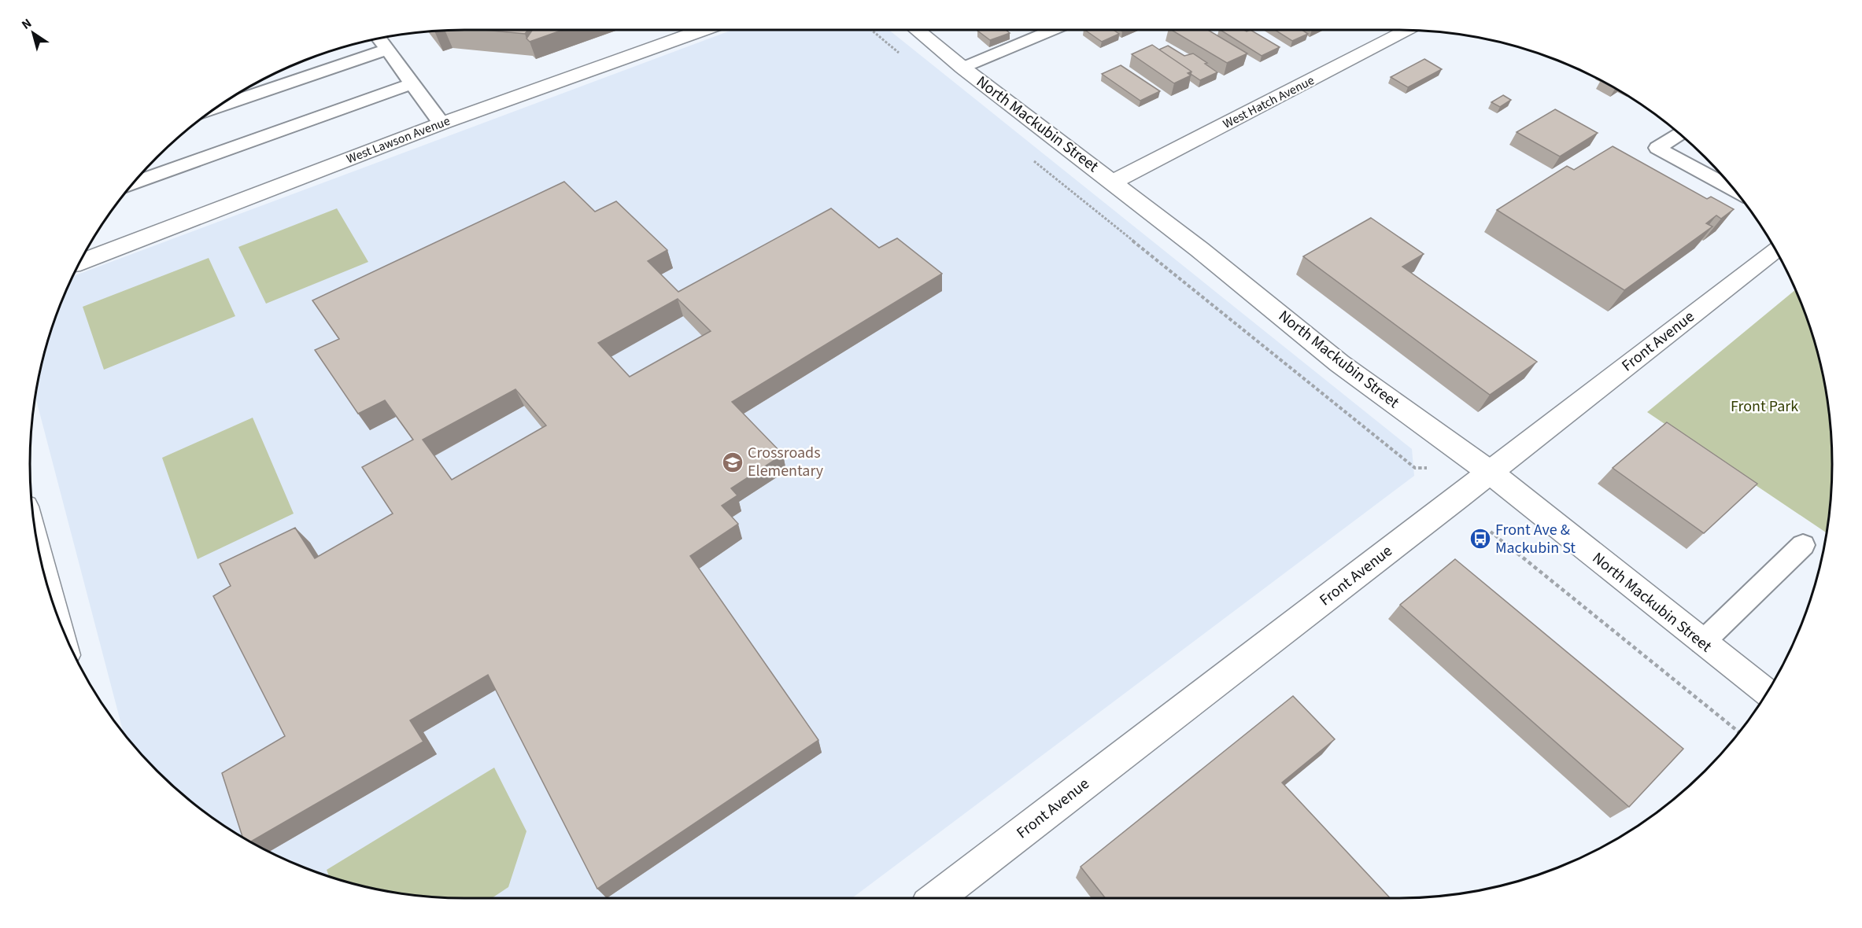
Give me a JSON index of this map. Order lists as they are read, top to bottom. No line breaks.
{"streets":{"street":["West Hatch Avenue","North Mackubin Street","West Lawson Avenue","Front Avenue"]},"crossings":[["West Hatch Avenue","North Mackubin Street"],["North Mackubin Street","Front Avenue"]],"parks":["Front Park"],"places":{"school or university":["Crossroads Elementary"],"bus stop":["Front Ave & Mackubin St"]},"north":"top left"}
